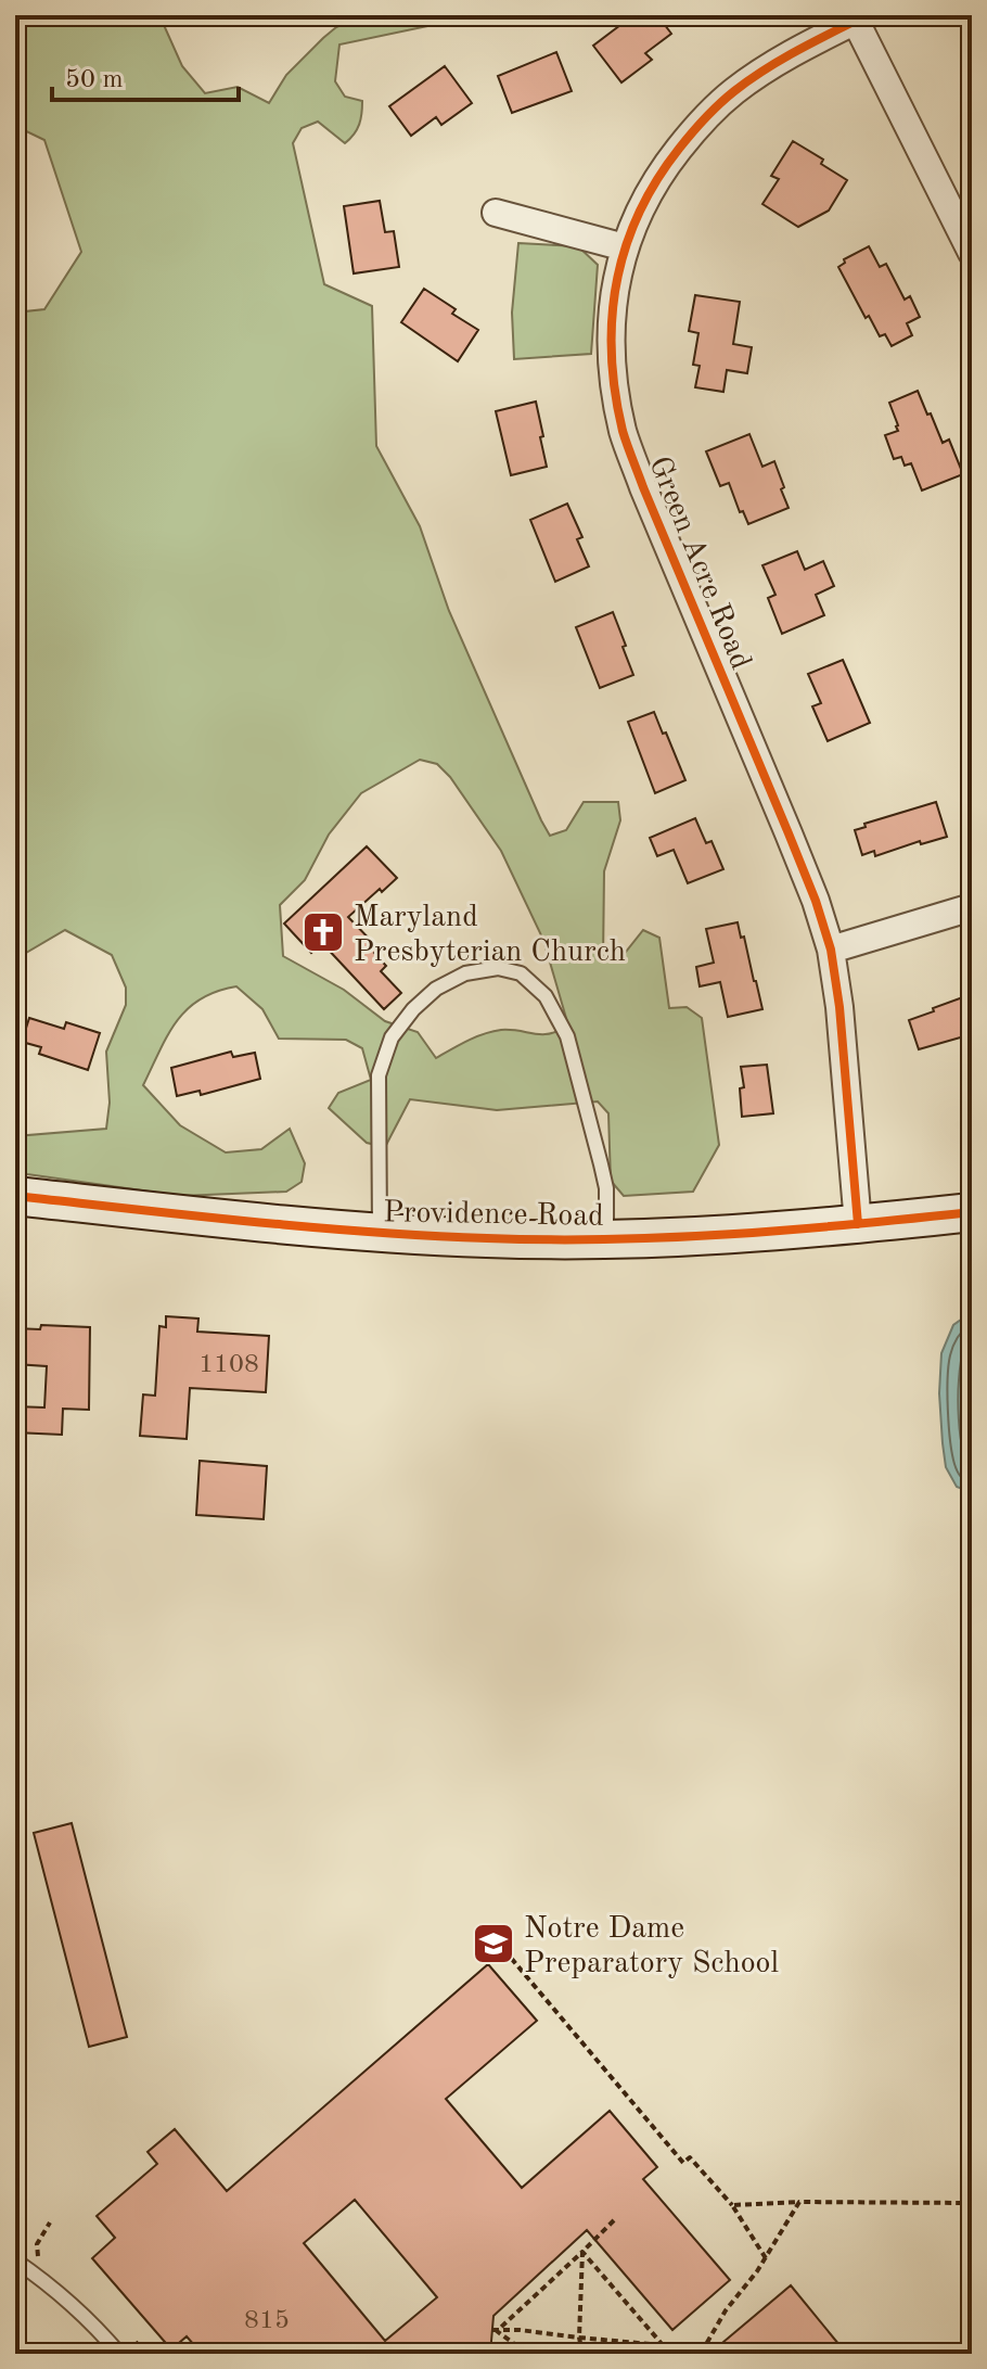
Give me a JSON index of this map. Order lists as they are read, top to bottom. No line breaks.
{"streets":{"street":["Green Acre Road","Providence Road"]},"crossings":[["Green Acre Road","Providence Road"]],"places":{"church":["Maryland Presbyterian Church"],"school or university":["Notre Dame Preparatory School"]},"house_numbers":["1108","815"],"scale_bar":"50 m"}
